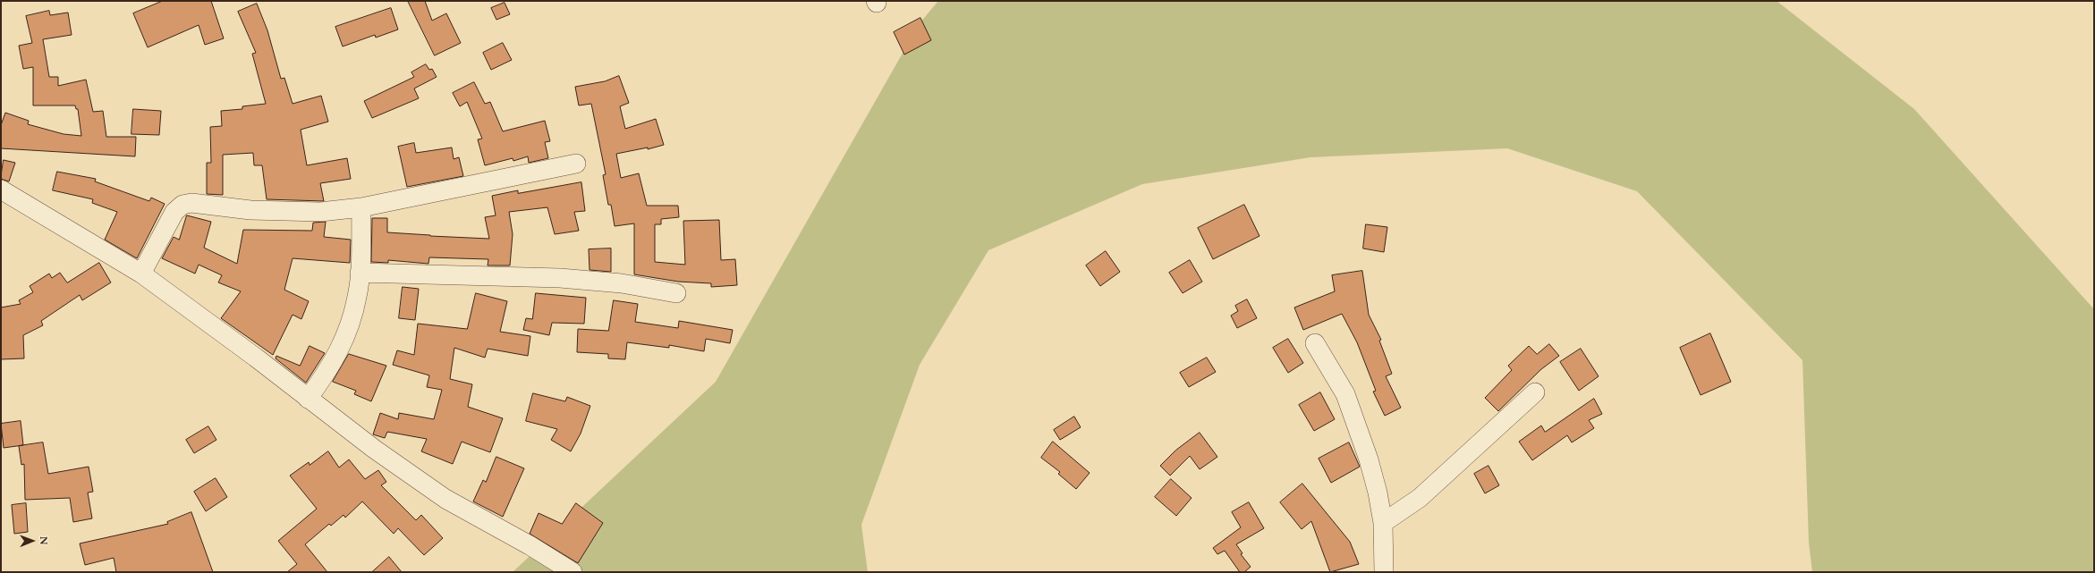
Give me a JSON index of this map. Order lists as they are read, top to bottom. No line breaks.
{"north":"right"}
